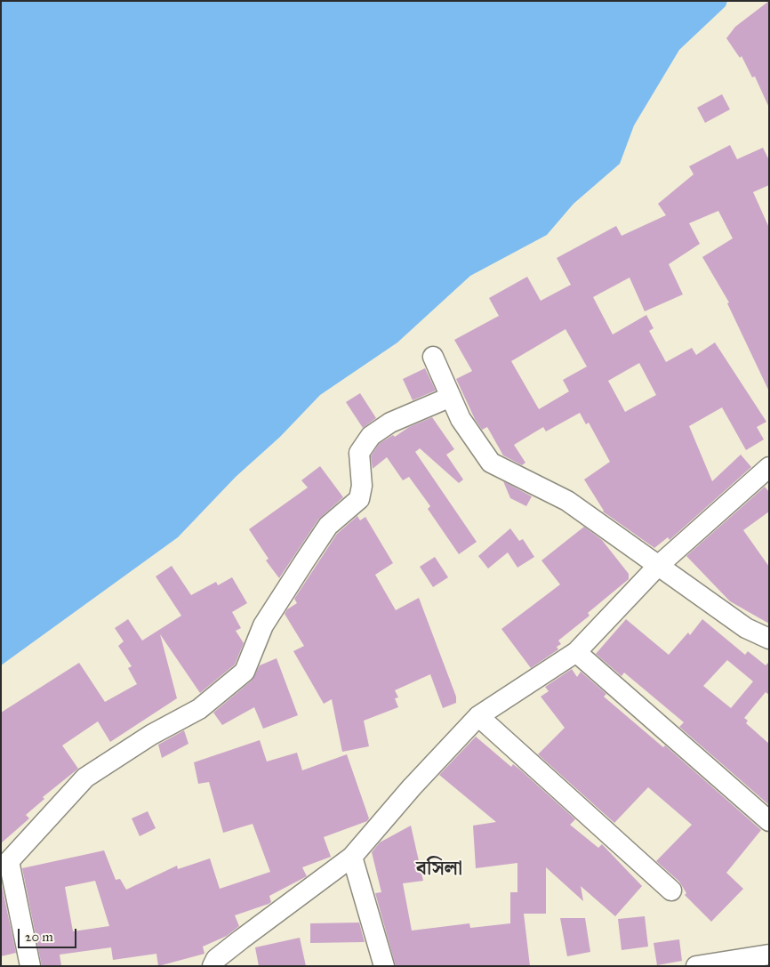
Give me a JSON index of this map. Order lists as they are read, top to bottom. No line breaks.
{"districts":["বসিলা"],"scale_bar":"20 m"}
